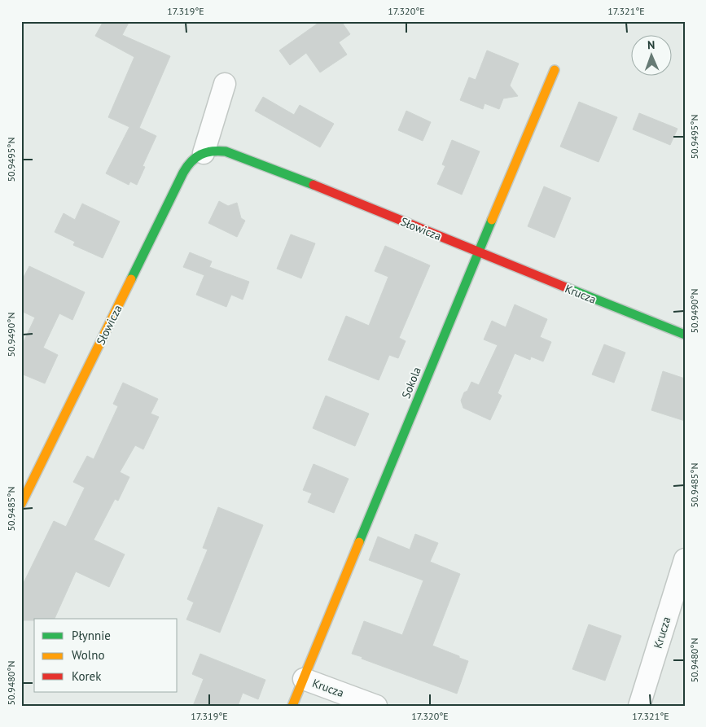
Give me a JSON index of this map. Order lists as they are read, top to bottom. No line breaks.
{"streets":{"street":["Słowicza","Krucza","Sokola"]},"crossings":[["Słowicza","Krucza"],["Słowicza","Sokola"],["Krucza","Sokola"]],"legend":["Płynnie","Wolno","Korek"],"north":"top","coordinates":["17.319°E","17.320°E","17.321°E","50.9495°N","50.9490°N","50.9485°N","50.9480°N"]}
